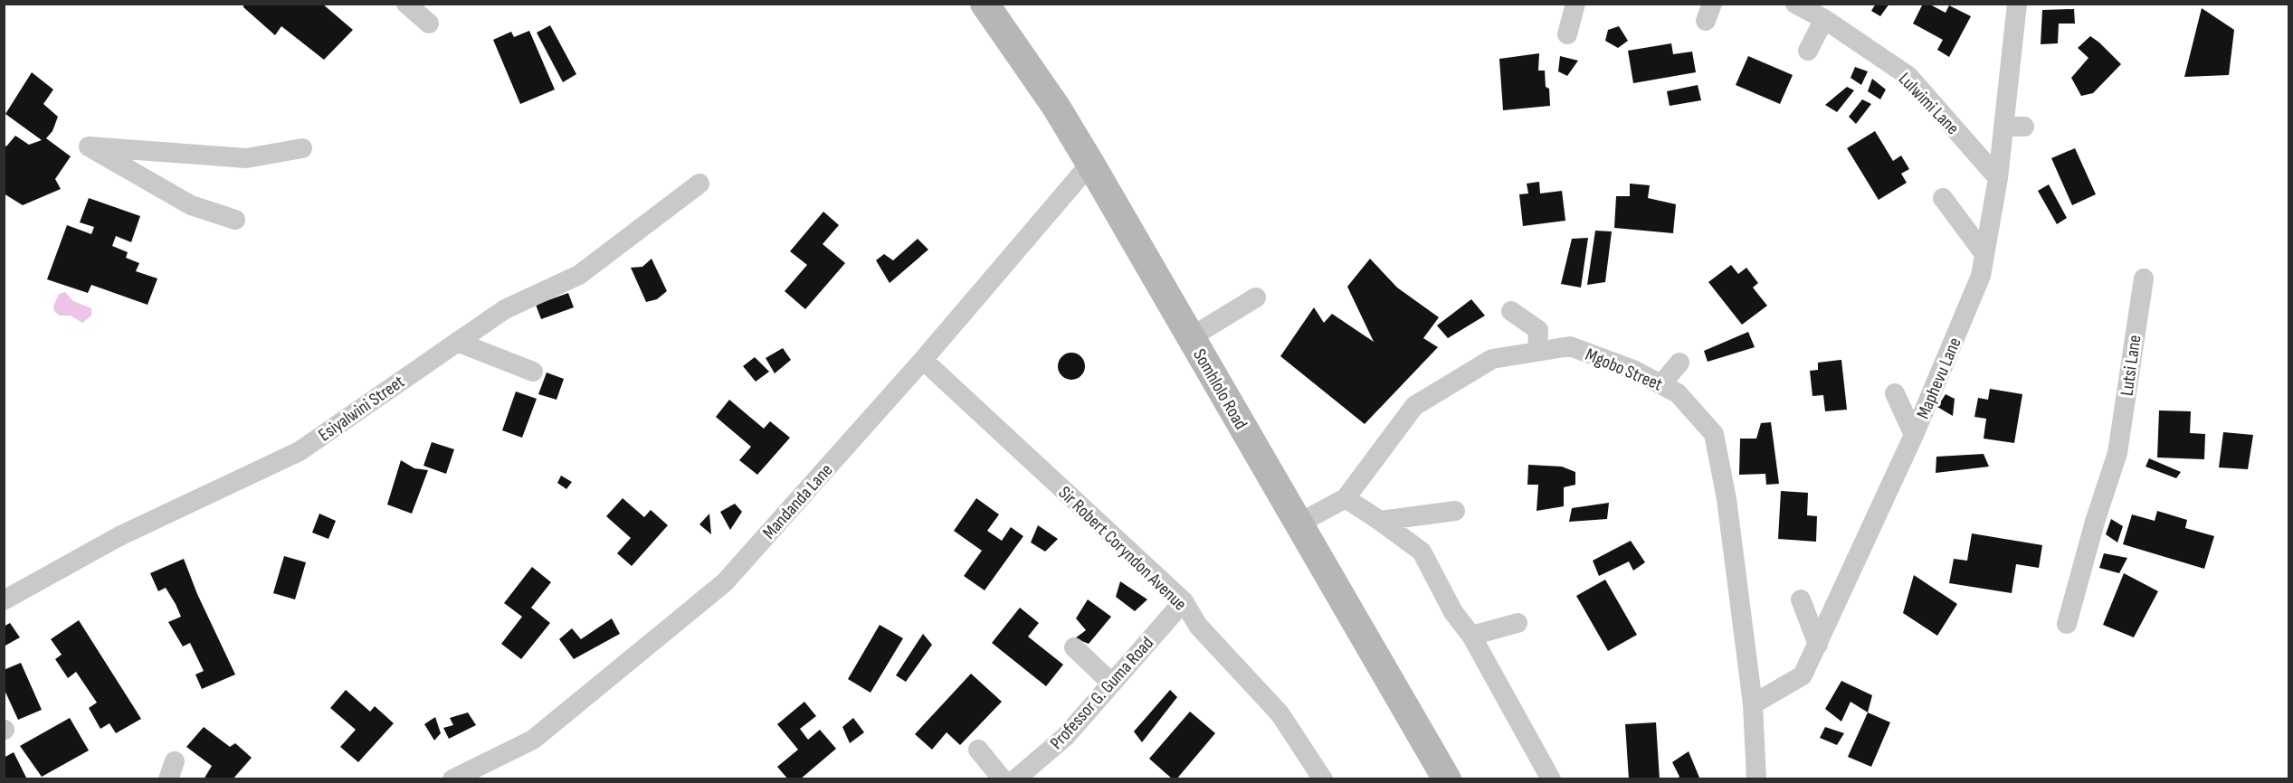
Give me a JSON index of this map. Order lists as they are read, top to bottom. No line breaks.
{"streets":{"main road":["Somhlolo Road"],"street":["Lulwimi Lane","Lutsi Lane","Mgobo Street","Maphevu Lane","Esiyalwini Street","Mandanda Lane","Sir Robert Coryndon Avenue","Professor G. Guma Road"]},"crossings":[["Lulwimi Lane","Maphevu Lane"],["Mgobo Street","Maphevu Lane"],["Mgobo Street","Somhlolo Road"],["Somhlolo Road","Mandanda Lane"],["Mandanda Lane","Sir Robert Coryndon Avenue"],["Sir Robert Coryndon Avenue","Professor G. Guma Road"]]}
